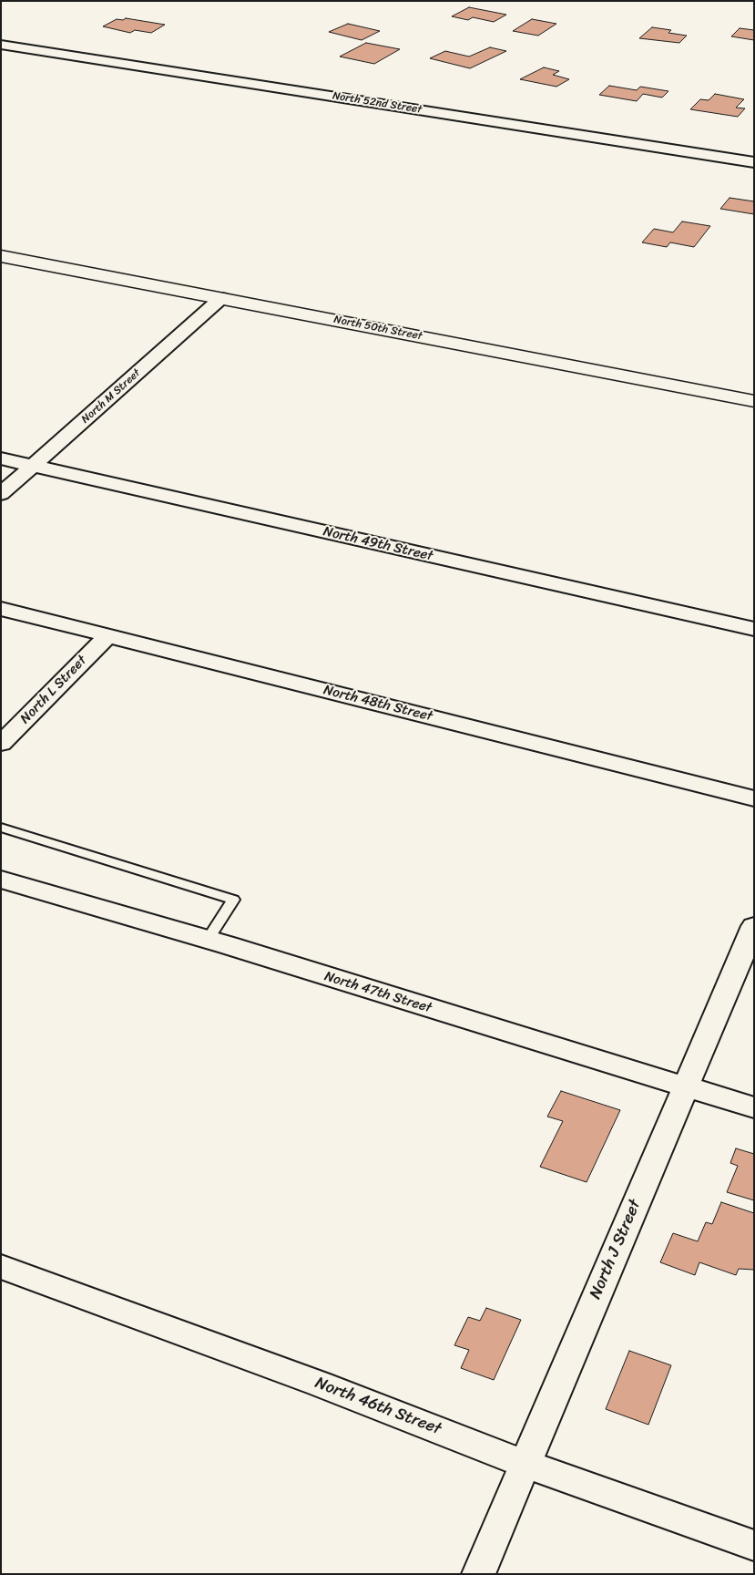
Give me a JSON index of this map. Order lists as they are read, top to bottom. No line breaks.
{"streets":{"street":["North 52nd Street","North 50th Street","North M Street","North 49th Street","North L Street","North 48th Street","North 47th Street","North J Street","North 46th Street"]},"crossings":[["North 50th Street","North M Street"],["North M Street","North 49th Street"],["North L Street","North 48th Street"],["North 47th Street","North J Street"],["North J Street","North 46th Street"]]}
